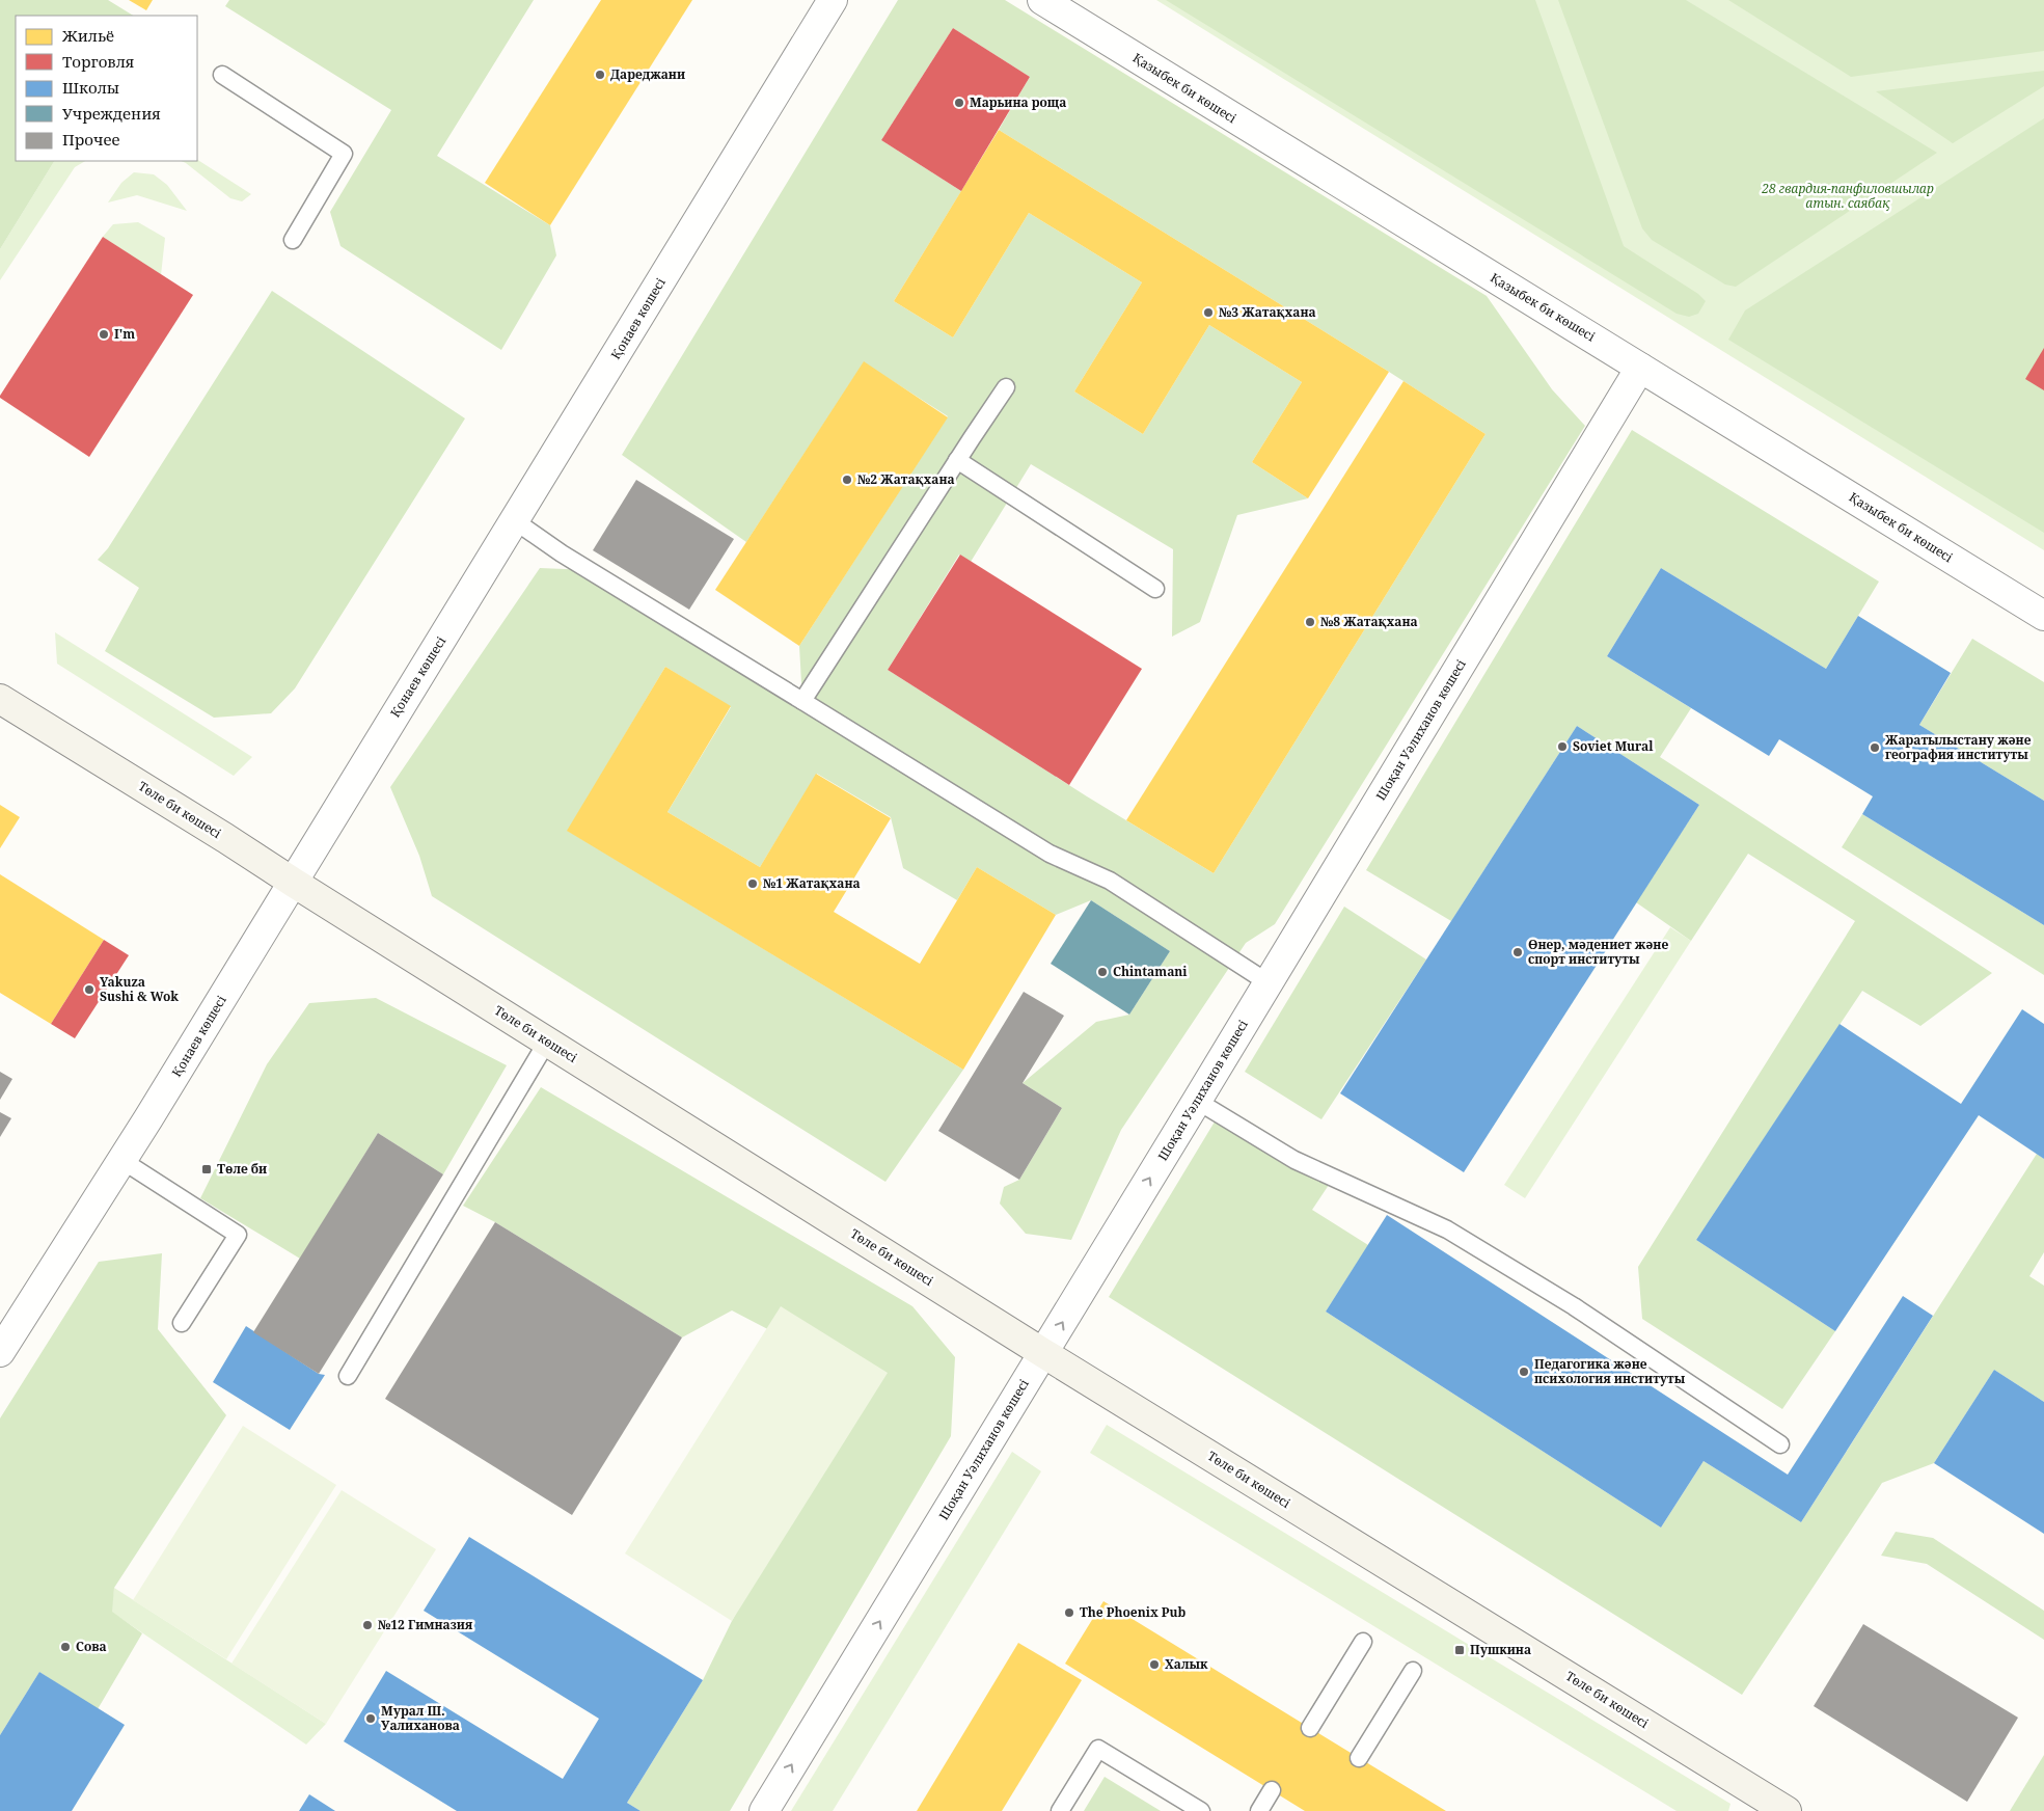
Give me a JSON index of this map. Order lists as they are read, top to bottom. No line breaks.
{"streets":{"main road":["Төле би көшесі"],"street":["Қазыбек би көшесі","Қонаев көшесі","Шоқан Уәлиханов көшесі"]},"crossings":[["Қазыбек би көшесі","Шоқан Уәлиханов көшесі"],["Қонаев көшесі","Төле би көшесі"],["Шоқан Уәлиханов көшесі","Төле би көшесі"]],"one_way":["Шоқан Уәлиханов көшесі"],"parks":["28 гвардия-панфиловшылар атын. саябақ"],"places":{"other":["Дареджани","Марьина роща","№3 Жатақхана","I'm","№2 Жатақхана","№8 Жатақхана","Soviet Mural","Жаратылыстану және география институты","№1 Жатақхана","Өнер, мәдениет және спорт институты","Chintamani","Yakuza Sushi & Wok","Педагогика және психология институты","The Phoenix Pub","№12 Гимназия","Сова","Халык","Мурал Ш. Уалиханова"],"transit":["Төле би","Пушкина"]},"legend":["Жильё","Торговля","Школы","Учреждения","Прочее"]}
